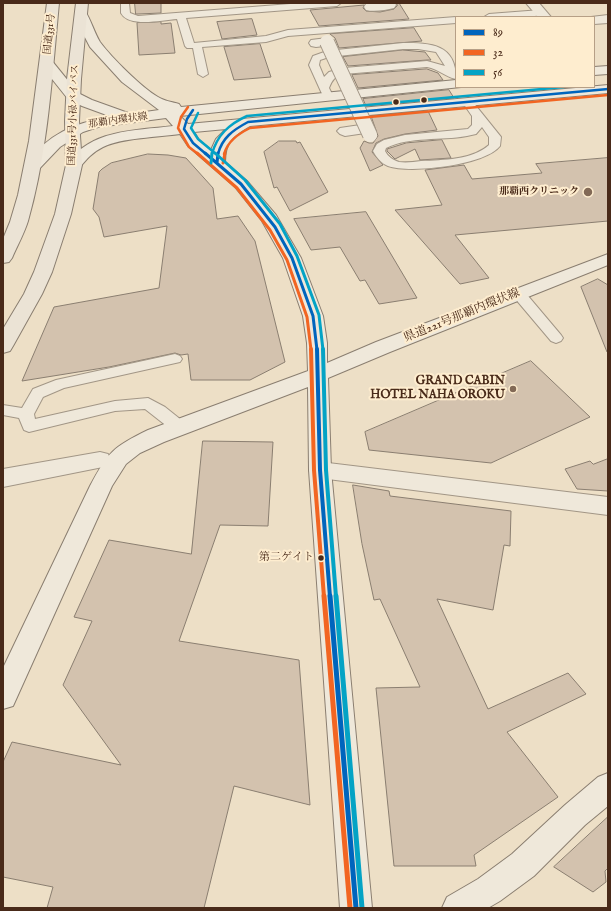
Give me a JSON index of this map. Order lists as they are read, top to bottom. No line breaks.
{"streets":{"highway":["国道331号","国道331号小禄バイパス"],"main road":["那覇内環状線","県道221号那覇内環状線"]},"crossings":[["国道331号小禄バイパス","那覇内環状線"]],"places":["那覇西クリニック","GRAND CABIN HOTEL NAHA OROKU","第二ゲイト"],"lines":["transit line 56","transit line 89","transit line 32"],"legend":["89","32","56"]}
